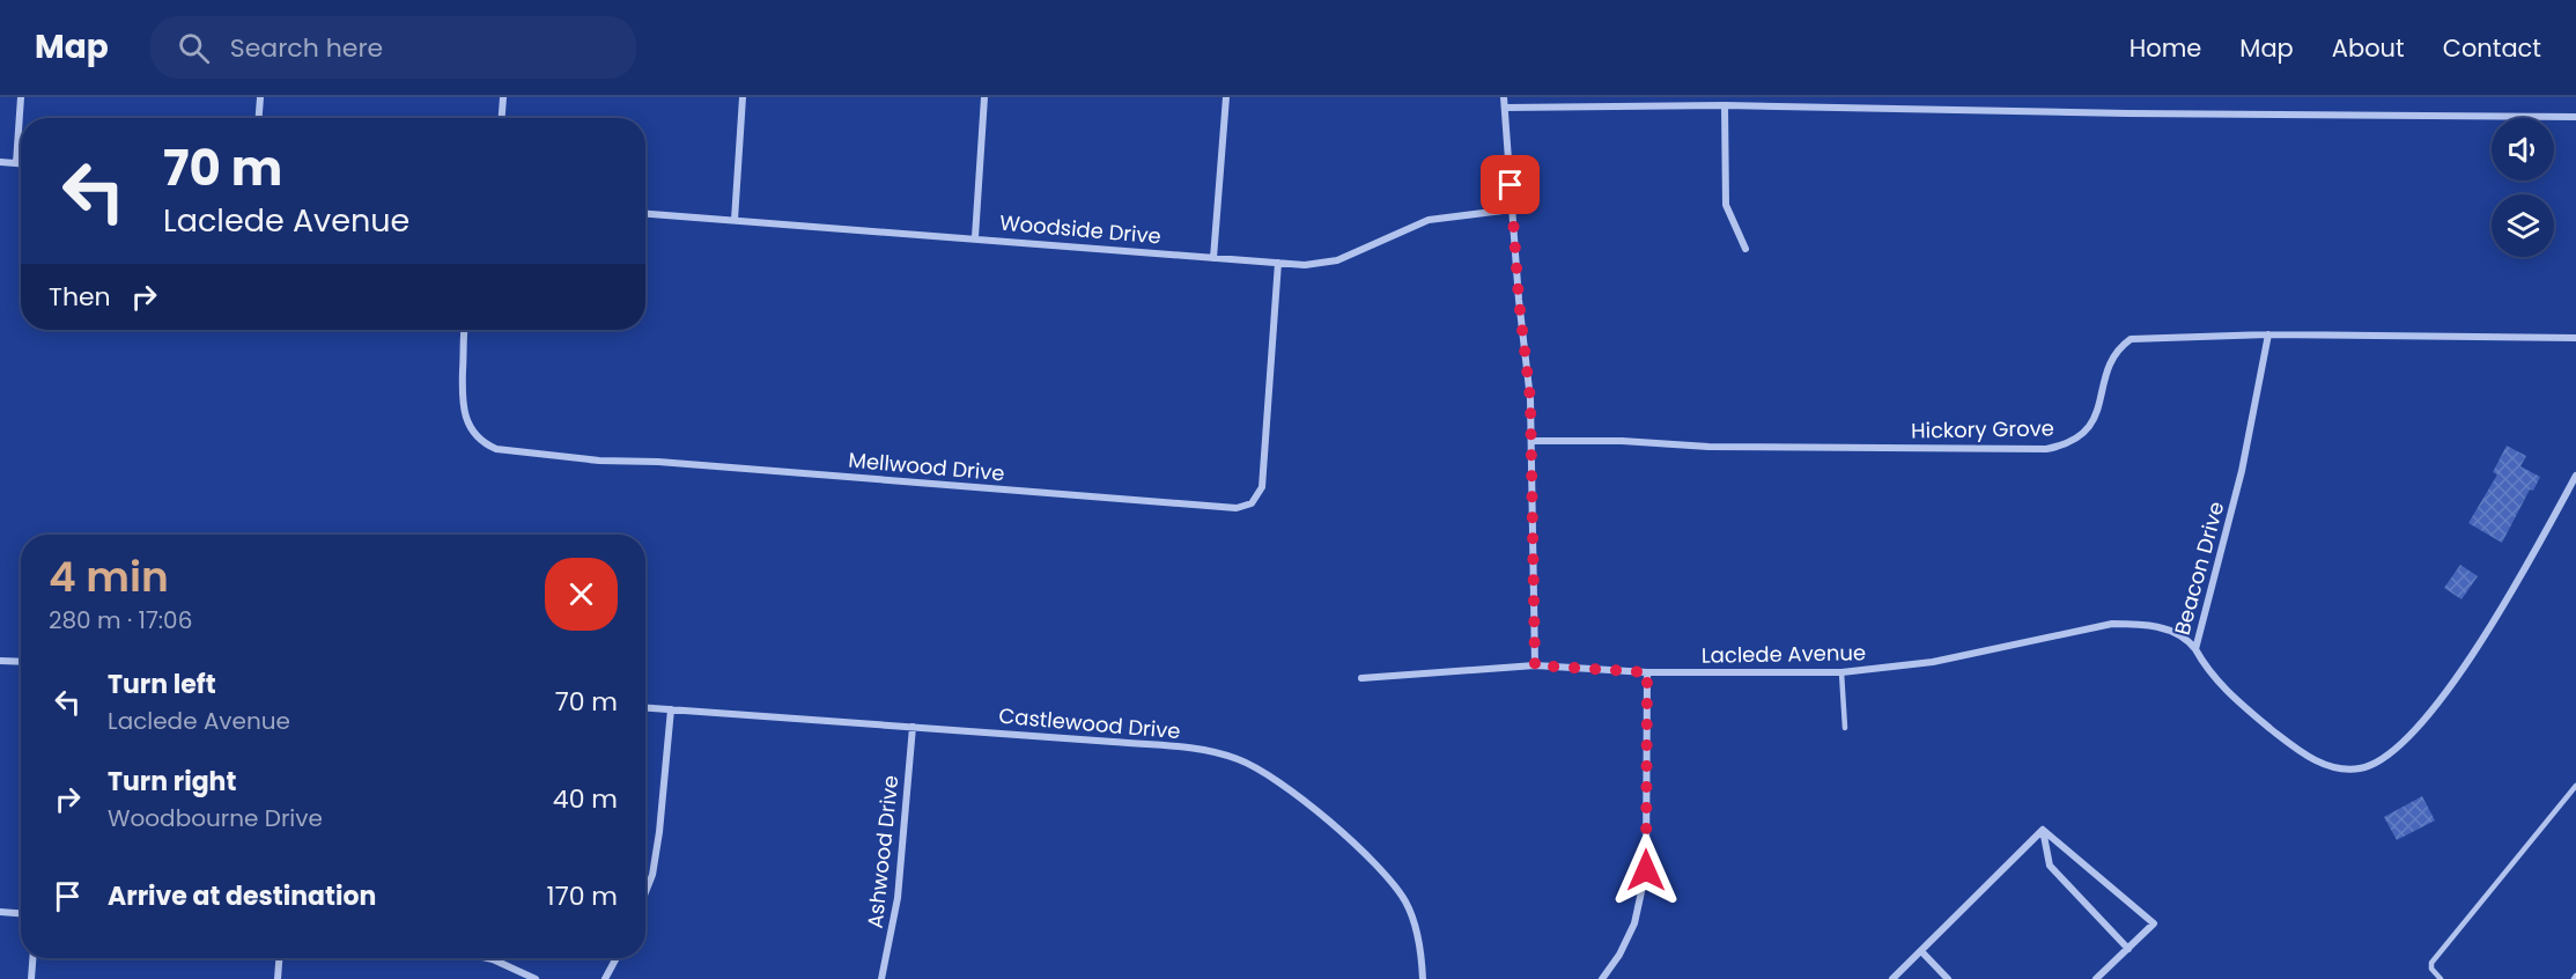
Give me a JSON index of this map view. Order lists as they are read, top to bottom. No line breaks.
{"streets":{"street":["Woodside Drive","Hickory Grove","Mellwood Drive","Beacon Drive","Laclede Avenue","Castlewood Drive","Ashwood Drive"]},"crossings":[["Woodside Drive","Mellwood Drive"],["Hickory Grove","Beacon Drive"],["Beacon Drive","Laclede Avenue"],["Castlewood Drive","Ashwood Drive"]],"page":{"header":"Map","search":"Search here","nav":["Home","Map","About","Contact"],"turn":["70 m","Laclede Avenue"],"then":"Then","heading":["4 min","280 m · 17:06"],"list":[{"name":"Turn left","note":"Laclede Avenue","value":"70 m"},{"name":"Turn right","note":"Woodbourne Drive","value":"40 m"},{"name":"Arrive at destination","value":"170 m"}]}}
